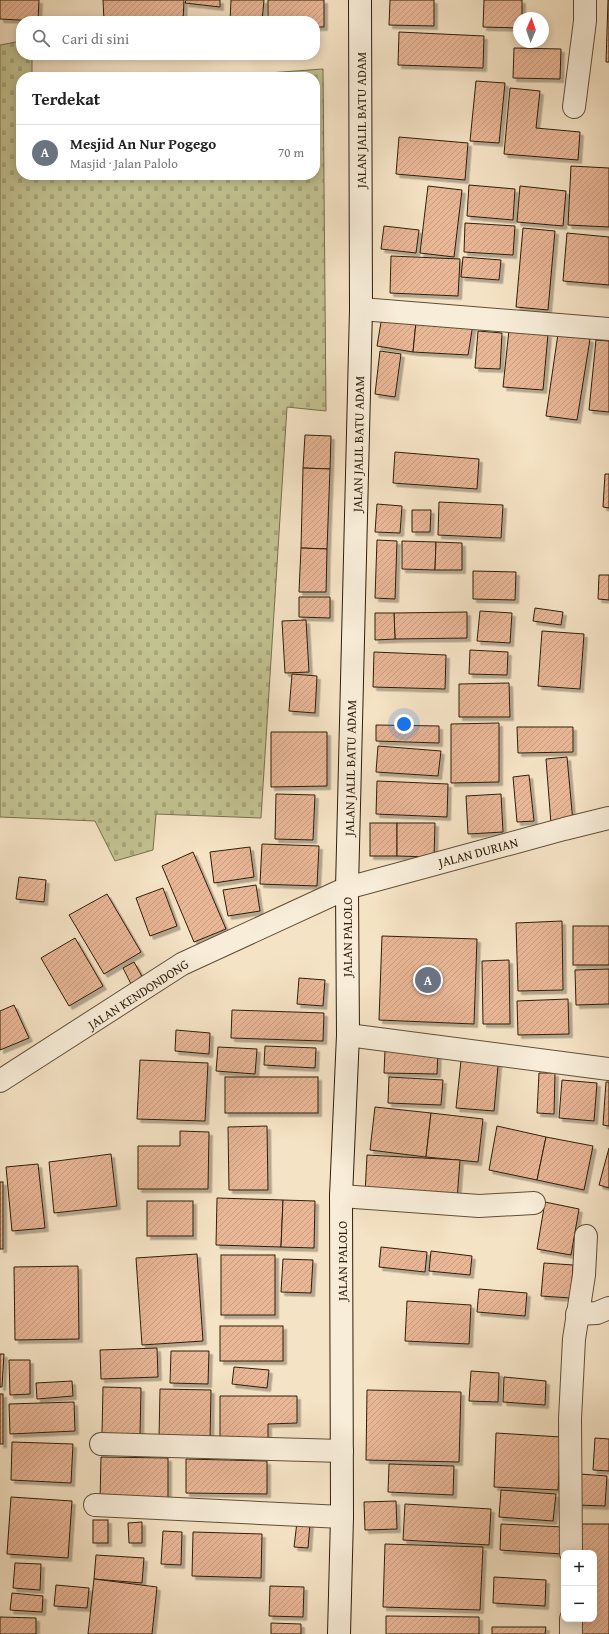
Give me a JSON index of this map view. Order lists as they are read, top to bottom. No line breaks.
{"streets":{"street":["JALAN JALIL BATU ADAM","JALAN DURIAN","JALAN PALOLO","JALAN KENDONDONG"]},"crossings":[["JALAN JALIL BATU ADAM","JALAN DURIAN"],["JALAN JALIL BATU ADAM","JALAN PALOLO"],["JALAN JALIL BATU ADAM","JALAN KENDONDONG"],["JALAN DURIAN","JALAN PALOLO"],["JALAN DURIAN","JALAN KENDONDONG"],["JALAN PALOLO","JALAN KENDONDONG"]],"north":"top","page":{"search":"Cari di sini","heading":"Terdekat","list":[{"mark":"A","name":"Mesjid An Nur Pogego","note":"Masjid · Jalan Palolo","value":"70 m"}],"pins":"A","map_buttons":["+","−"]}}
